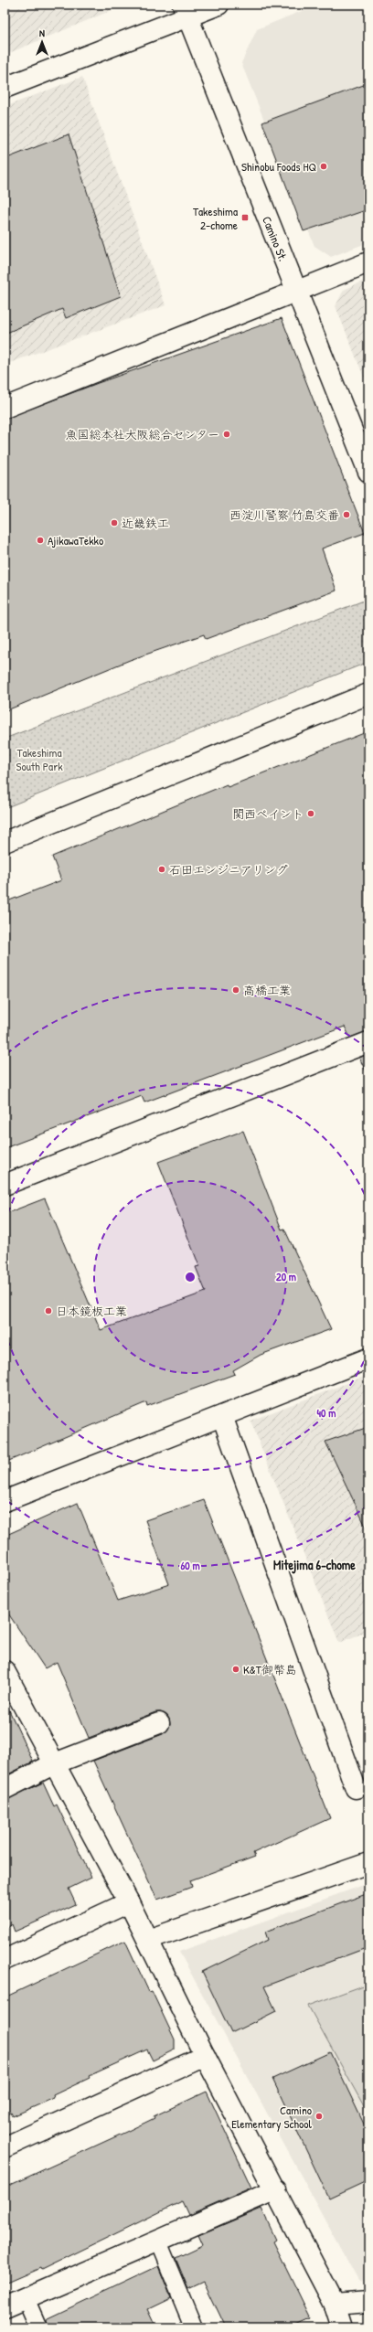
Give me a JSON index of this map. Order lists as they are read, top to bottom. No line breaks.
{"streets":{"street":["Camino St."]},"districts":["Mitejima 6-chome"],"parks":["Takeshima South Park"],"places":{"other":["Shinobu Foods HQ","魚国総本社大阪総合センター","西淀川警察 竹島交番","近畿鉄工","AjikawaTekko","関西ペイント","石田エンジニアリング","高橋工業","日本鏡板工業","K&T御幣島","Camino Elementary School"],"transit":["Takeshima 2-chome"]},"north":"top","rings":["20 m","40 m","60 m"]}
